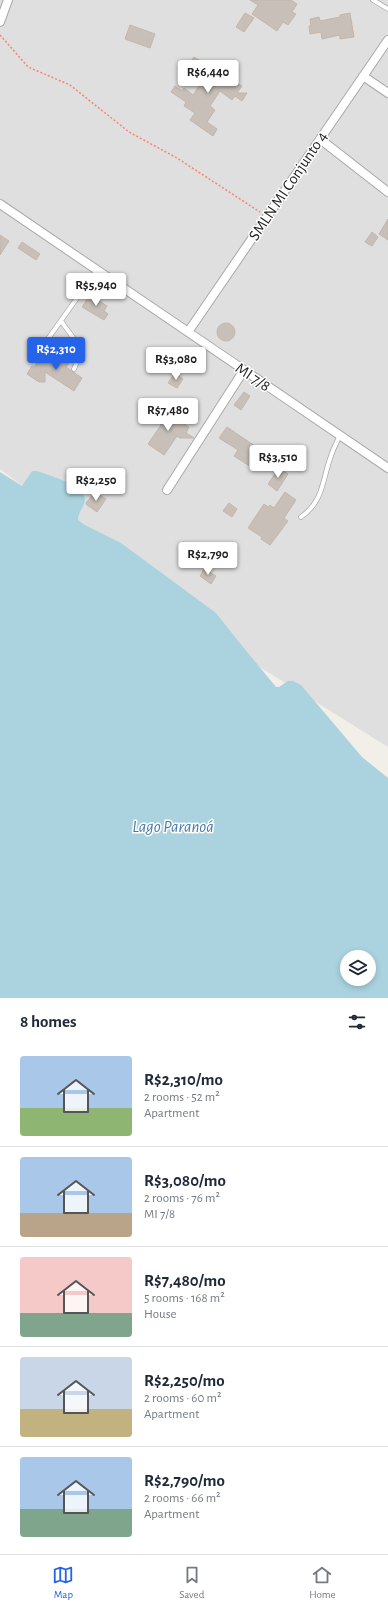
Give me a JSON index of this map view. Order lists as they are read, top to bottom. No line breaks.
{"streets":{"street":["SMLN MI Conjunto 4","MI 7/8"]},"crossings":[["SMLN MI Conjunto 4","MI 7/8"]],"water":["Lago Paranoá"],"page":{"price":["R$6,440","R$5,940","R$2,310","R$3,080","R$7,480","R$3,510","R$2,250","R$2,790"],"heading":"8 homes","list":[{"name":"R$2,310/mo","note":"2 rooms · 52 m² · Apartment"},{"name":"R$3,080/mo","note":"2 rooms · 76 m² · MI 7/8"},{"name":"R$7,480/mo","note":"5 rooms · 168 m² · House"},{"name":"R$2,250/mo","note":"2 rooms · 60 m² · Apartment"},{"name":"R$2,790/mo","note":"2 rooms · 66 m² · Apartment"}],"tabs":["Map","Saved","Home"]}}
